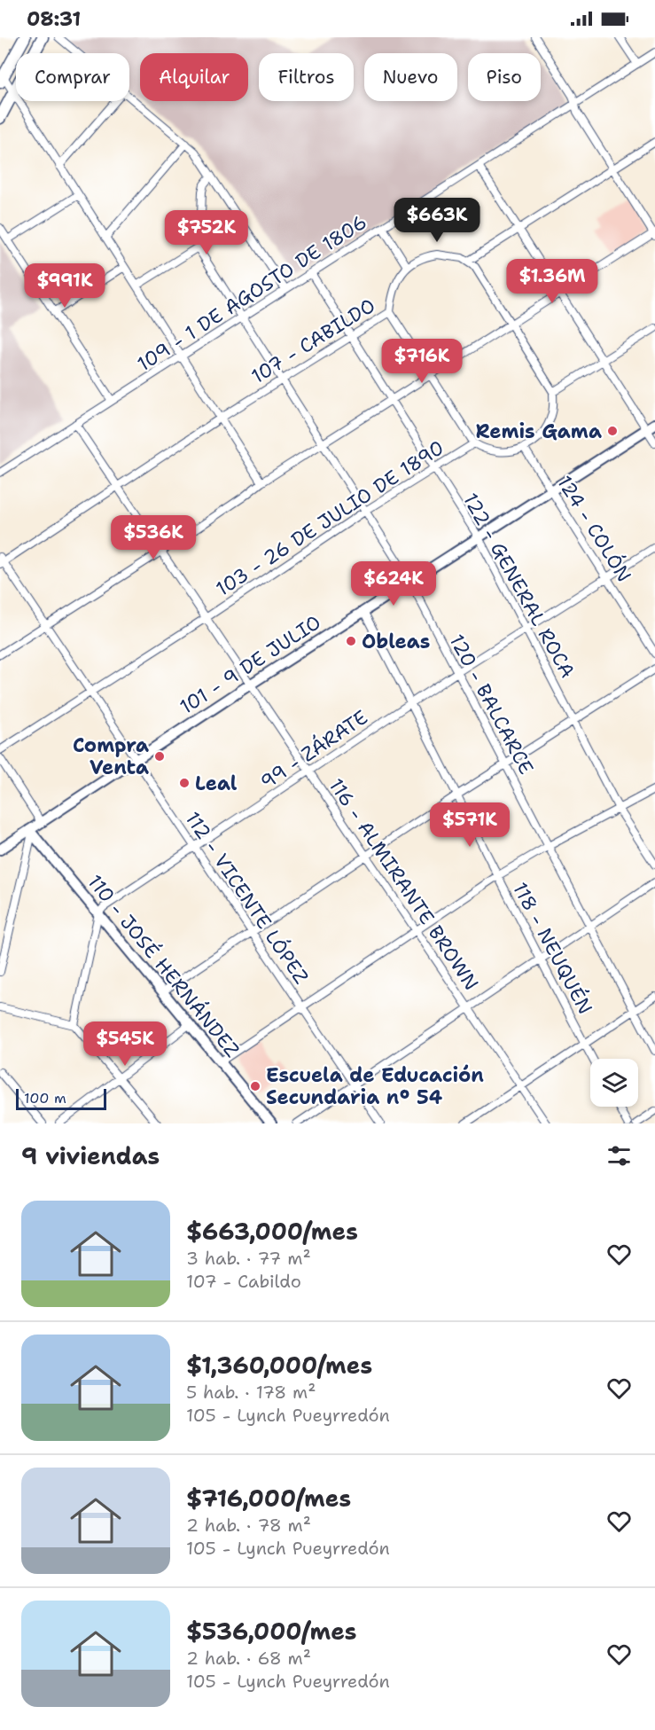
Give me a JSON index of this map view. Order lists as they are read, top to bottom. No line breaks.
{"streets":{"street":["109 - 1 DE AGOSTO DE 1806","107 - CABILDO","103 - 26 DE JULIO DE 1890","124 - COLÓN","122 - GENERAL ROCA","101 - 9 DE JULIO","120 - BALCARCE","99 - ZÁRATE","116 - ALMIRANTE BROWN","112 - VICENTE LÓPEZ","118 - NEUQUÉN","110 - JOSÉ HERNÁNDEZ"]},"crossings":[["109 - 1 DE AGOSTO DE 1806","122 - GENERAL ROCA"],["109 - 1 DE AGOSTO DE 1806","120 - BALCARCE"],["109 - 1 DE AGOSTO DE 1806","116 - ALMIRANTE BROWN"],["107 - CABILDO","122 - GENERAL ROCA"],["107 - CABILDO","120 - BALCARCE"],["107 - CABILDO","116 - ALMIRANTE BROWN"],["107 - CABILDO","112 - VICENTE LÓPEZ"],["103 - 26 DE JULIO DE 1890","124 - COLÓN"],["103 - 26 DE JULIO DE 1890","122 - GENERAL ROCA"],["103 - 26 DE JULIO DE 1890","120 - BALCARCE"],["103 - 26 DE JULIO DE 1890","116 - ALMIRANTE BROWN"],["103 - 26 DE JULIO DE 1890","112 - VICENTE LÓPEZ"],["124 - COLÓN","101 - 9 DE JULIO"],["124 - COLÓN","99 - ZÁRATE"],["122 - GENERAL ROCA","101 - 9 DE JULIO"],["122 - GENERAL ROCA","99 - ZÁRATE"],["101 - 9 DE JULIO","120 - BALCARCE"],["101 - 9 DE JULIO","116 - ALMIRANTE BROWN"],["101 - 9 DE JULIO","112 - VICENTE LÓPEZ"],["101 - 9 DE JULIO","118 - NEUQUÉN"],["101 - 9 DE JULIO","110 - JOSÉ HERNÁNDEZ"],["120 - BALCARCE","99 - ZÁRATE"],["99 - ZÁRATE","116 - ALMIRANTE BROWN"],["99 - ZÁRATE","112 - VICENTE LÓPEZ"],["99 - ZÁRATE","118 - NEUQUÉN"],["99 - ZÁRATE","110 - JOSÉ HERNÁNDEZ"]],"places":["Remis Gama","Obleas","Compra Venta","Leal","Escuela de Educación Secundaria nº 54"],"scale_bar":"100 m","page":{"status":"08:31","chip":["Comprar","Alquilar","Filtros","Nuevo","Piso"],"price":["$663K","$752K","$1.36M","$991K","$716K","$536K","$624K","$571K","$545K"],"scale":"100 m","heading":"9 viviendas","list":[{"name":"$663,000/mes","note":"3 hab. · 77 m² · 107 - Cabildo"},{"name":"$1,360,000/mes","note":"5 hab. · 178 m² · 105 - Lynch Pueyrredón"},{"name":"$716,000/mes","note":"2 hab. · 78 m² · 105 - Lynch Pueyrredón"},{"name":"$536,000/mes","note":"2 hab. · 68 m² · 105 - Lynch Pueyrredón"}]}}
